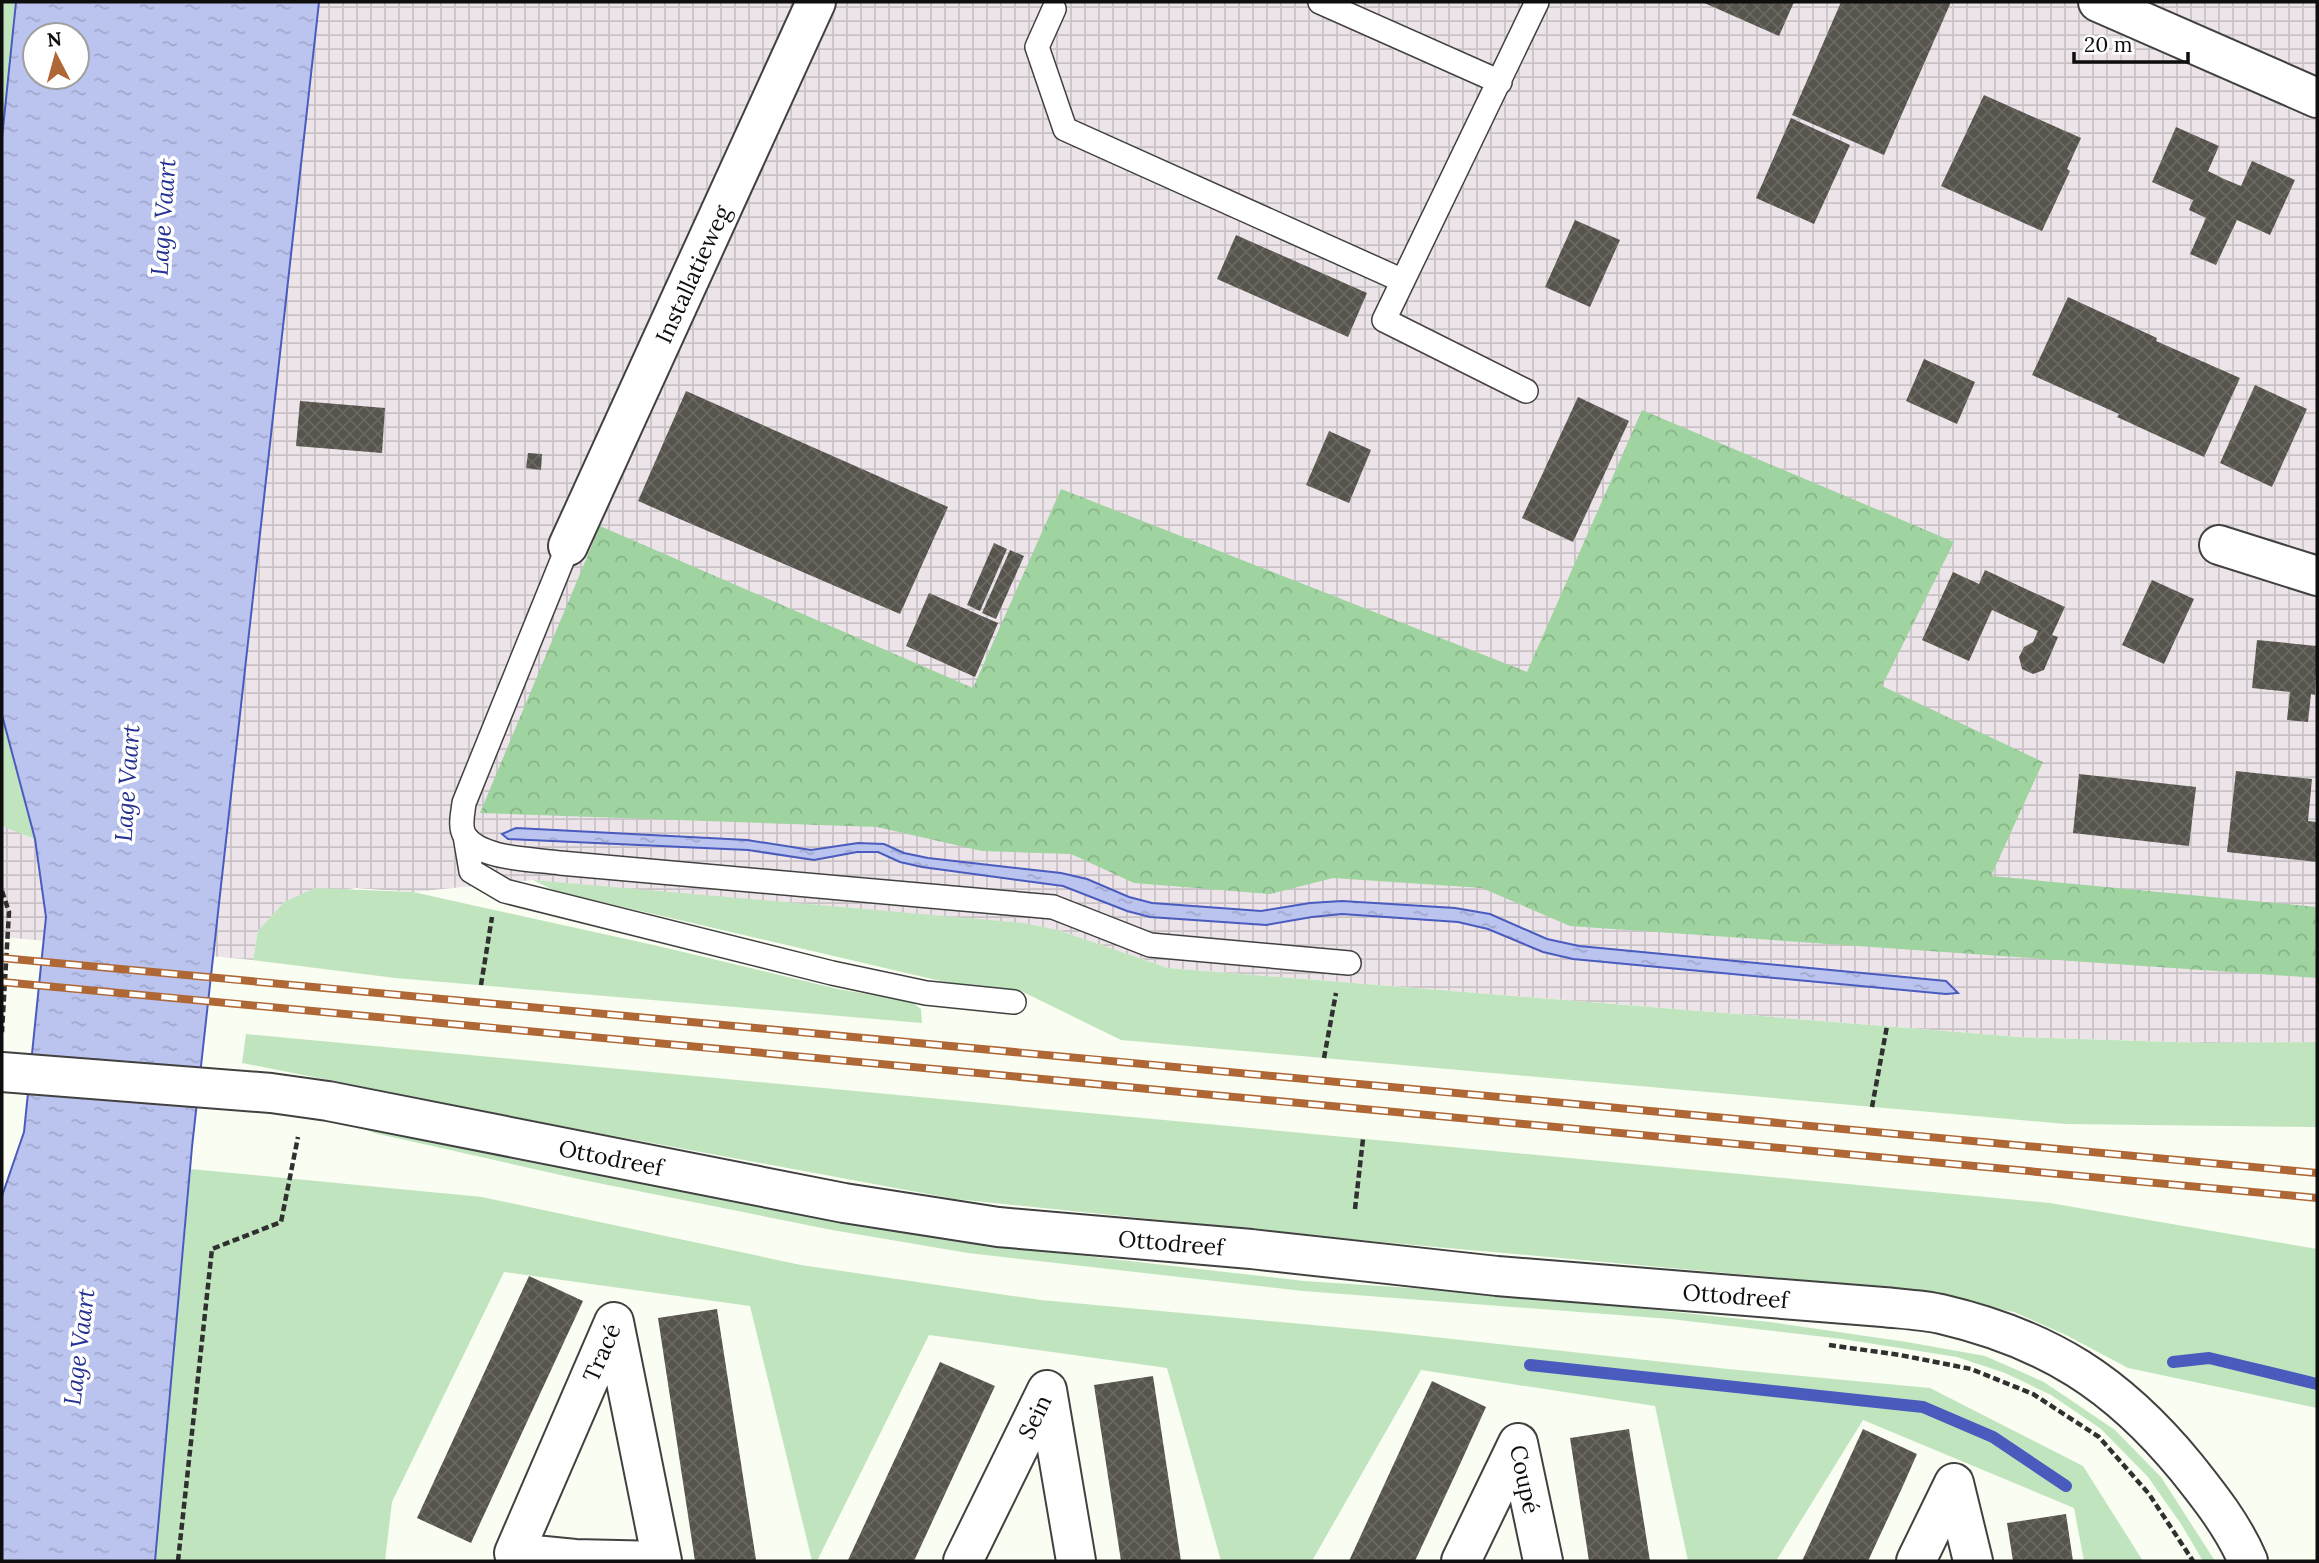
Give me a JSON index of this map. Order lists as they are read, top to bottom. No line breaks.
{"streets":{"street":["Installatieweg","Ottodreef","Tracé","Sein","Coupé"]},"water":["Lage Vaart"],"scale_bar":"20 m","north":"top"}
